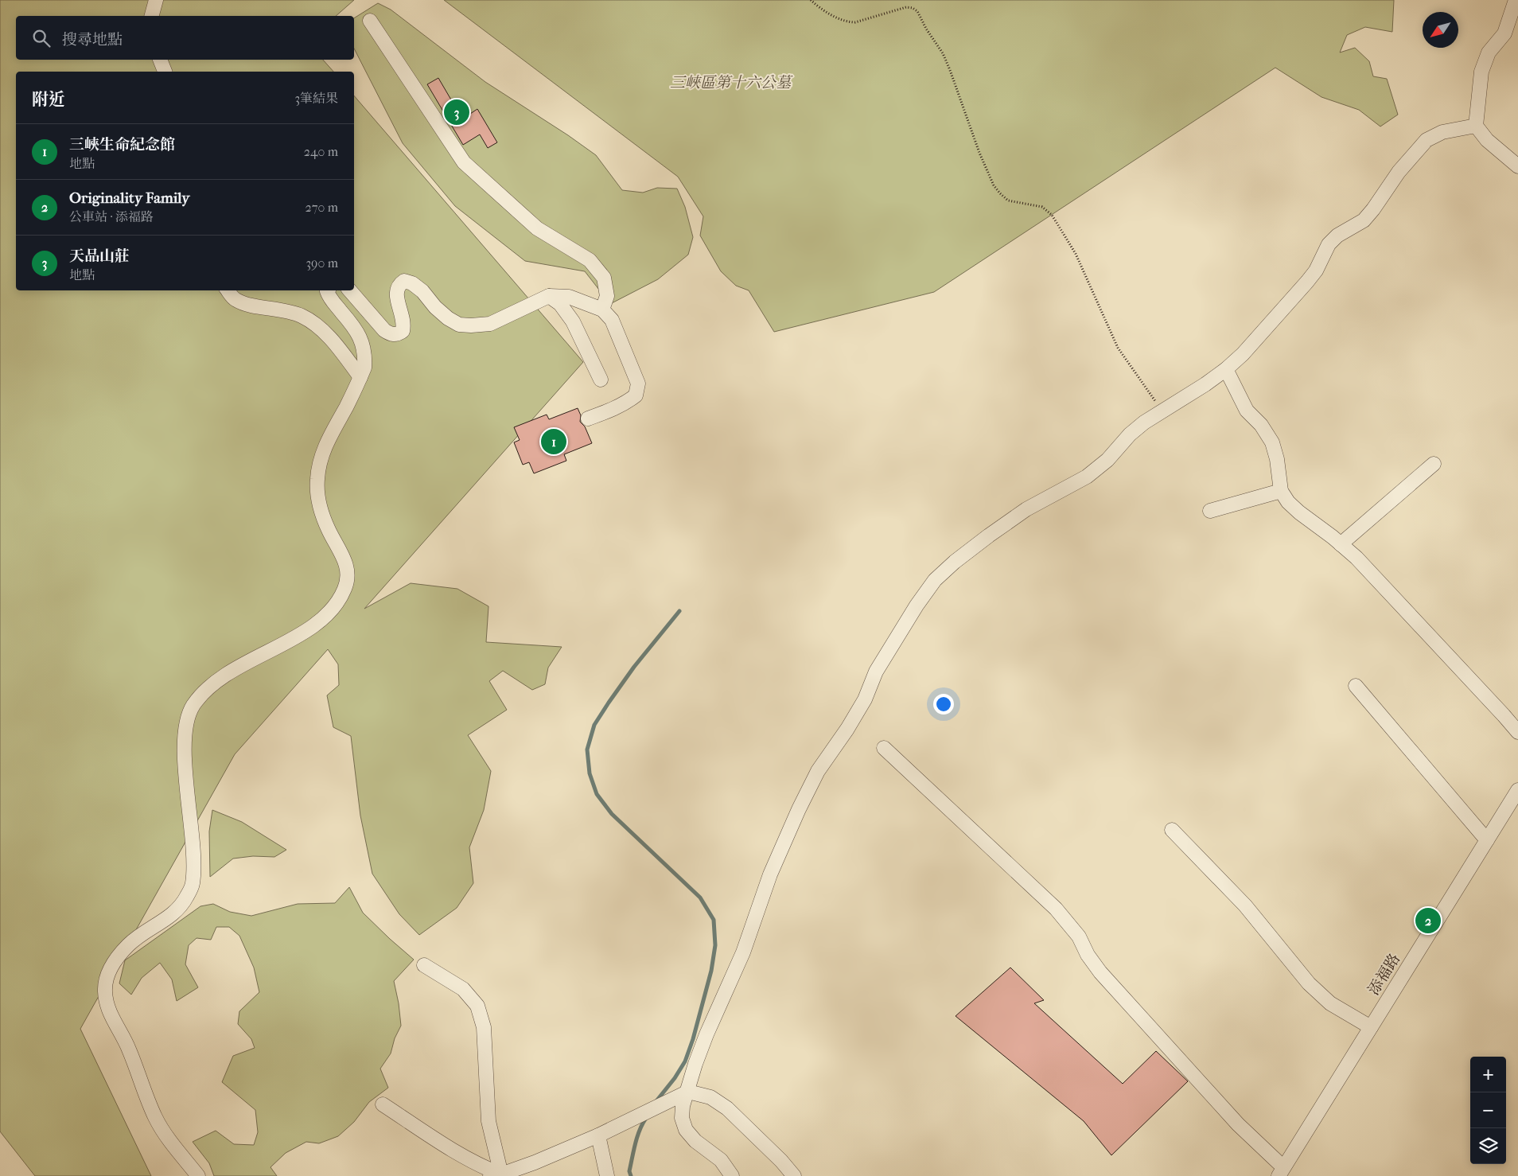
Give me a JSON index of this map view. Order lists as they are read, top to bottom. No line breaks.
{"streets":{"street":["添福路"]},"parks":["三峽區第十六公墓"],"north":"bottom left","page":{"search":"搜尋地點","heading":["附近","3筆結果"],"pins":["3","1","2"],"list":[{"mark":"1","name":"三峽生命紀念館","note":"地點","value":"240 m"},{"mark":"2","name":"Originality Family","note":"公車站 · 添福路","value":"270 m"},{"mark":"3","name":"天品山莊","note":"地點","value":"390 m"}],"map_buttons":["+","−"]}}
